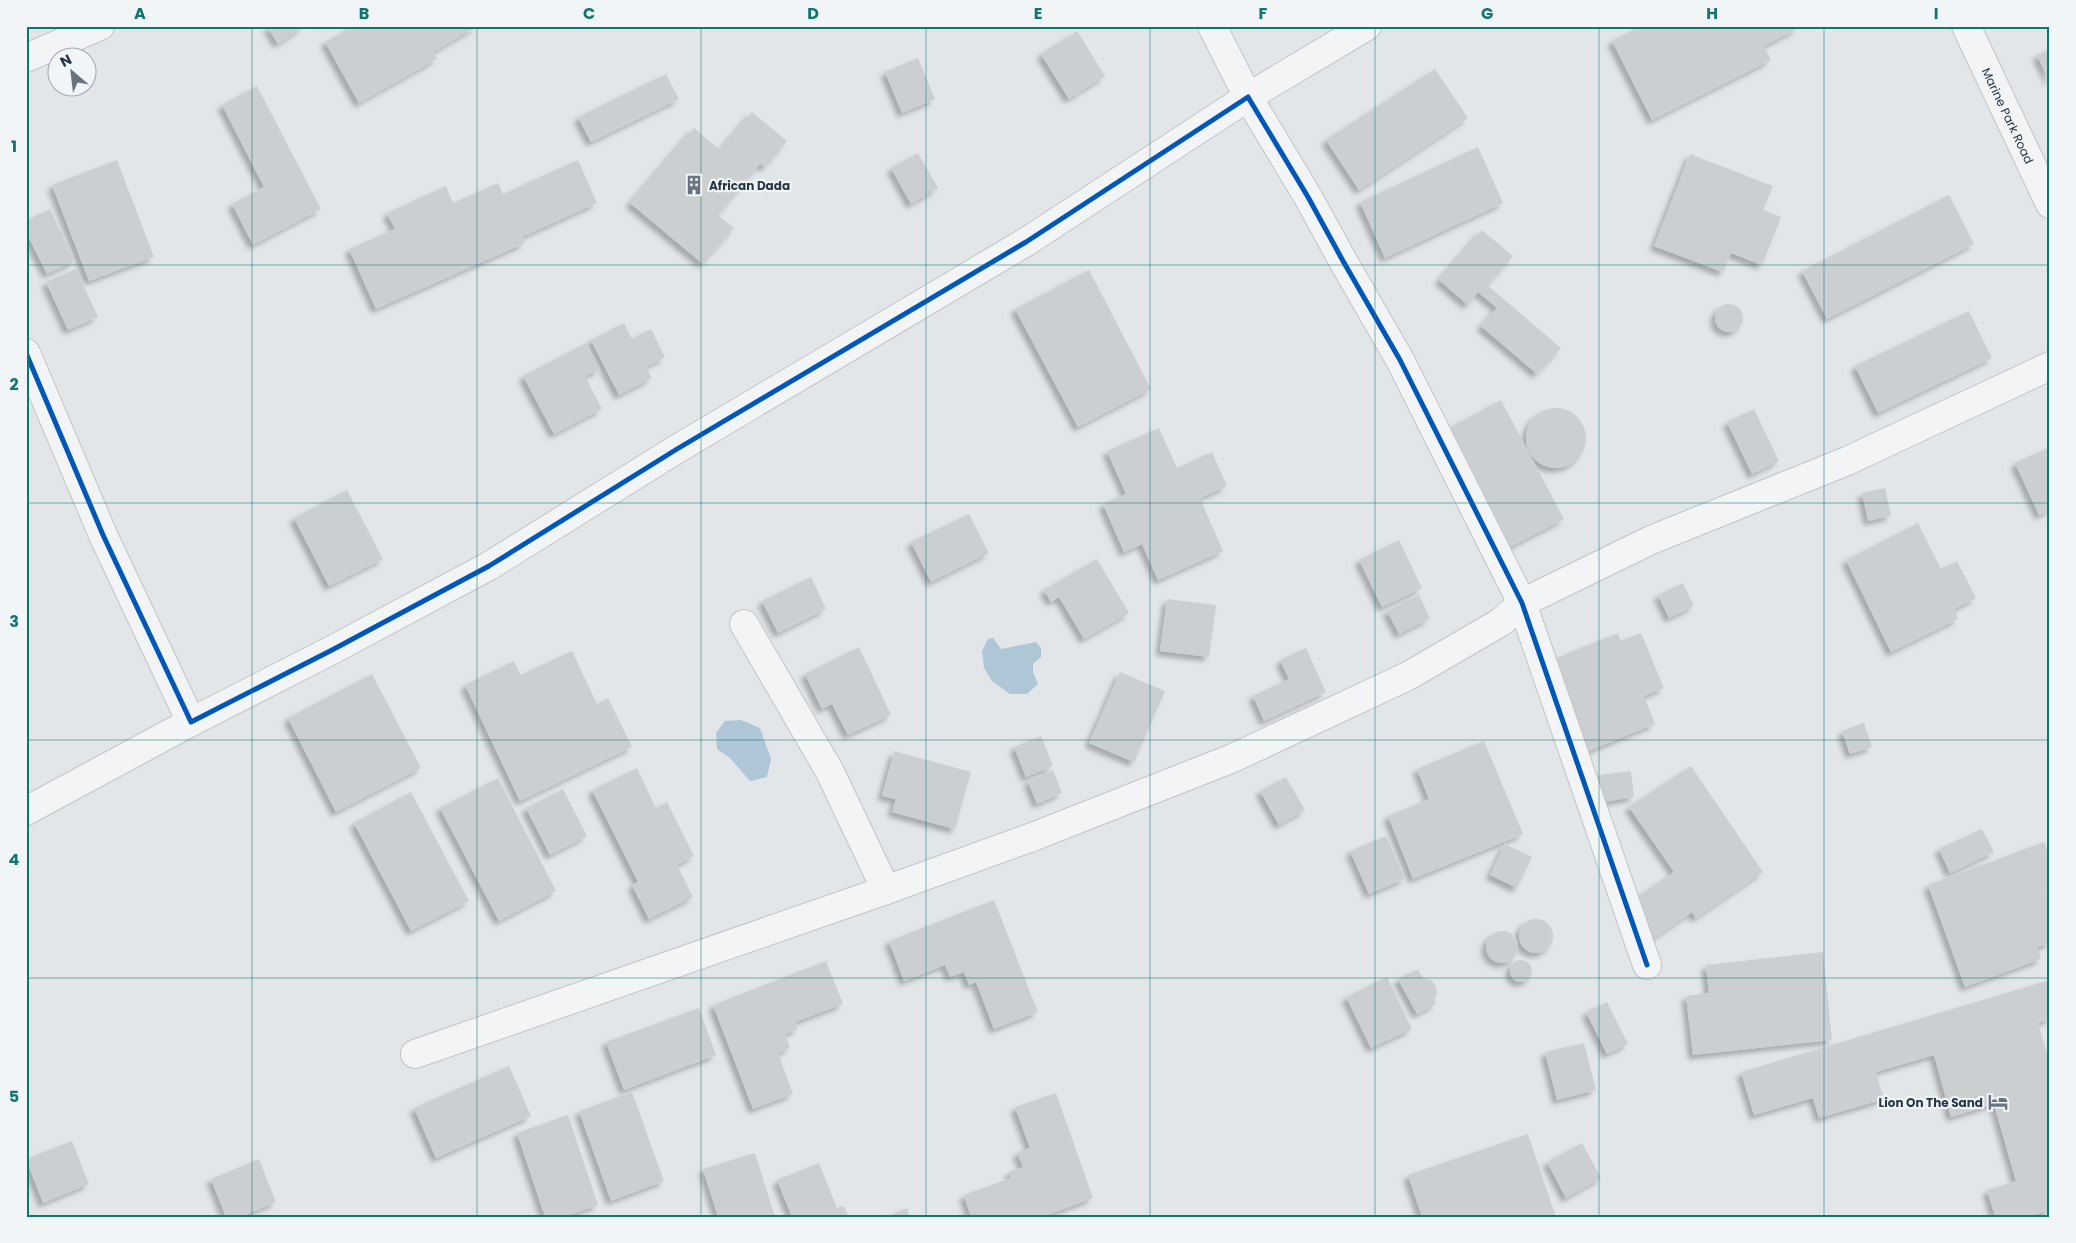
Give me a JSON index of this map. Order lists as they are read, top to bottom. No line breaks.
{"streets":{"street":["Marine Park Road"]},"places":{"building":["African Dada"],"hotel":["Lion On The Sand"]},"north":"top left","grid":{"columns":["A","B","C","D","E","F","G","H","I"],"rows":["1","2","3","4","5"]}}
